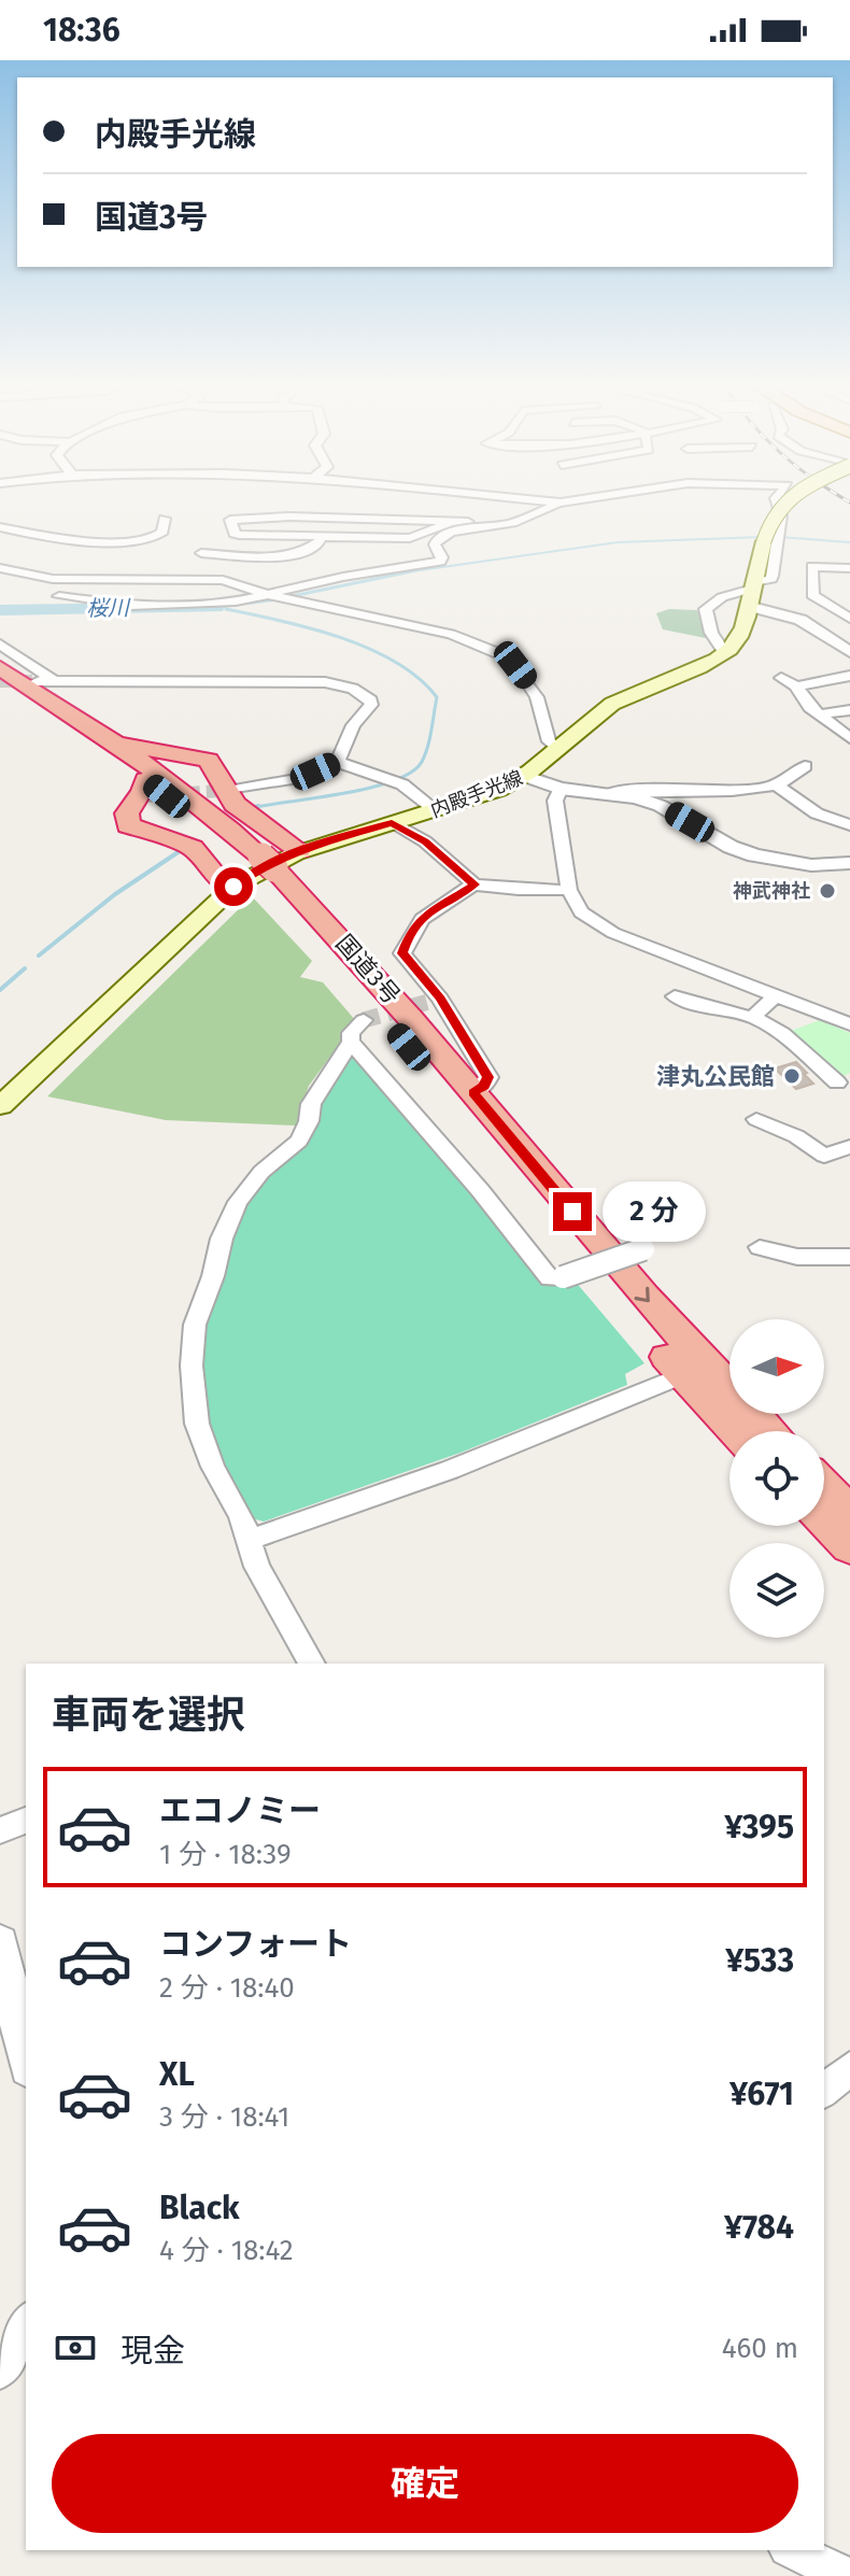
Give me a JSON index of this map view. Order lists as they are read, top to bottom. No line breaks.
{"streets":{"highway":["国道3号"],"main road":["内殿手光線"]},"crossings":[["内殿手光線","国道3号"]],"water":["桜川"],"places":["神武神社","津丸公民館"],"north":"right","page":{"status":"18:36","banner":["内殿手光線","国道3号"],"bubble":"2 分","heading":"車両を選択","list":[{"name":"エコノミー","note":"1 分 · 18:39","value":"¥395"},{"name":"コンフォート","note":"2 分 · 18:40","value":"¥533"},{"name":"XL","note":"3 分 · 18:41","value":"¥671"},{"name":"Black","note":"4 分 · 18:42","value":"¥784"}],"pay":["現金","460 m"],"buttons":"確定"}}
